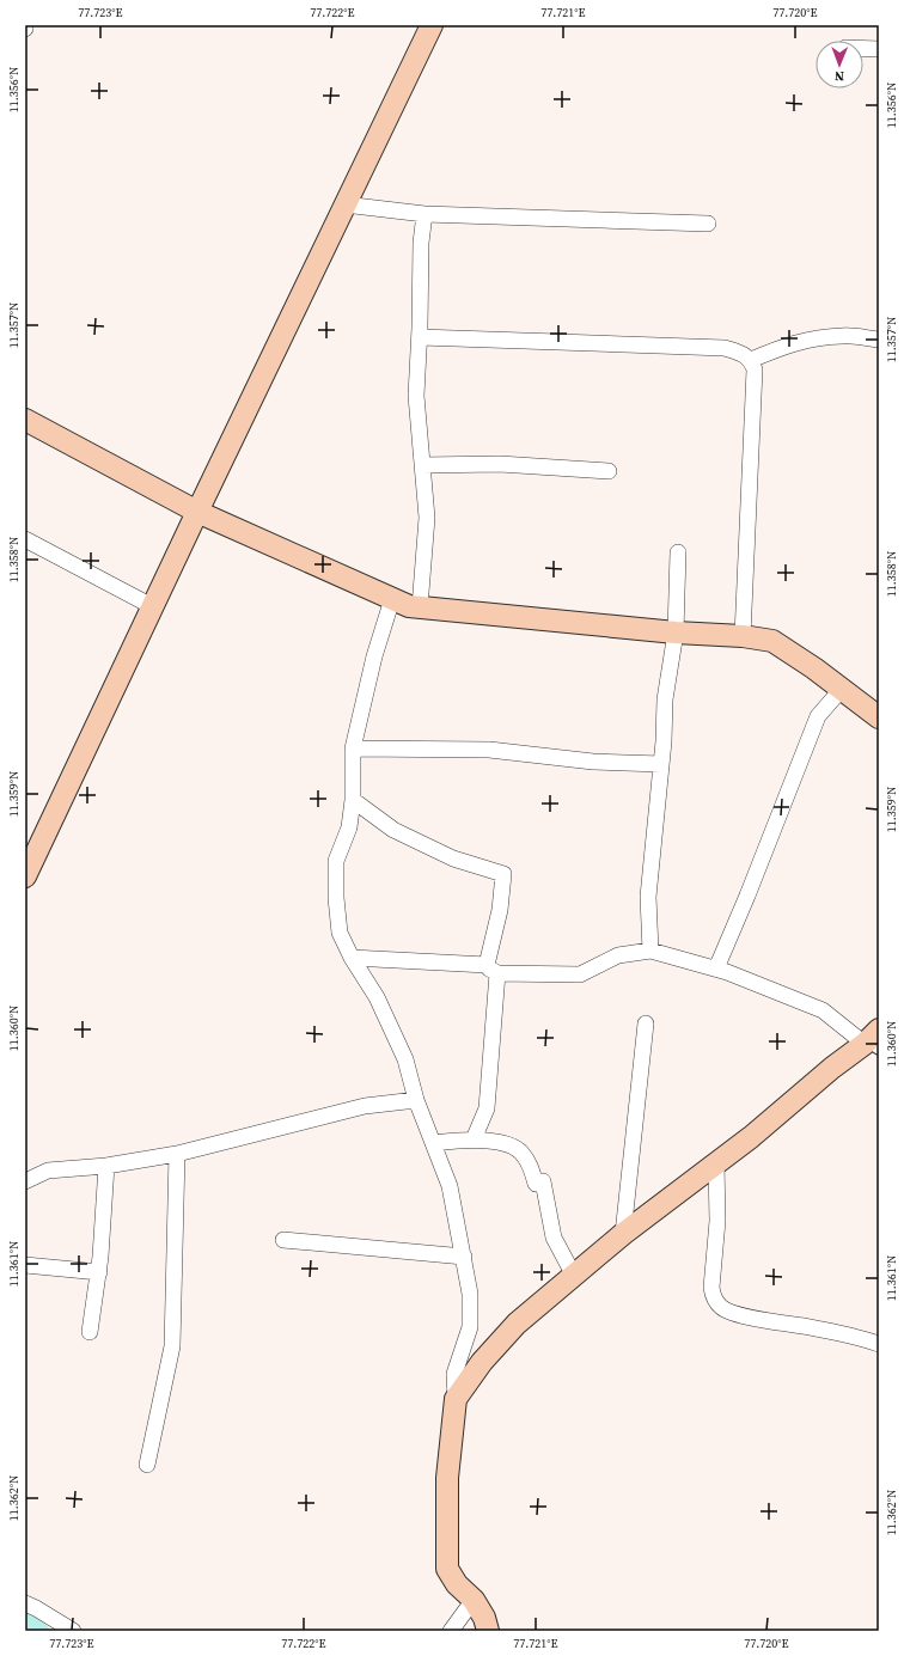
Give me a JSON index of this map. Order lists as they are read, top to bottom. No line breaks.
{"north":"bottom","coordinates":["77.723°E","77.722°E","77.721°E","77.720°E","11.356°N","11.357°N","11.358°N","11.359°N","11.360°N","11.361°N","11.362°N"]}
